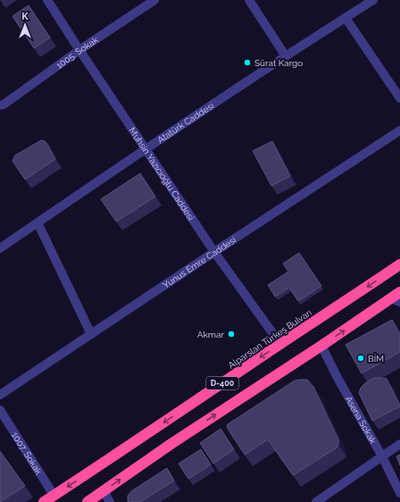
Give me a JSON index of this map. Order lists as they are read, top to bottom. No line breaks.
{"streets":{"highway":["Alparslan Türkeş Bulvarı","D-400"],"street":["1005. Sokak","Atatürk Caddesi","Muhsin Yazıcıoğlu Caddesi","Yunus Emre Caddesi","Asena Sokak","1007. Sokak"]},"crossings":[["1005. Sokak","Muhsin Yazıcıoğlu Caddesi"],["Atatürk Caddesi","Muhsin Yazıcıoğlu Caddesi"],["Muhsin Yazıcıoğlu Caddesi","Yunus Emre Caddesi"],["Muhsin Yazıcıoğlu Caddesi","Alparslan Türkeş Bulvarı"],["Alparslan Türkeş Bulvarı","1007. Sokak"],["D-400","Asena Sokak"]],"places":["Sürat Kargo","Akmar","BİM"],"north":"top"}
